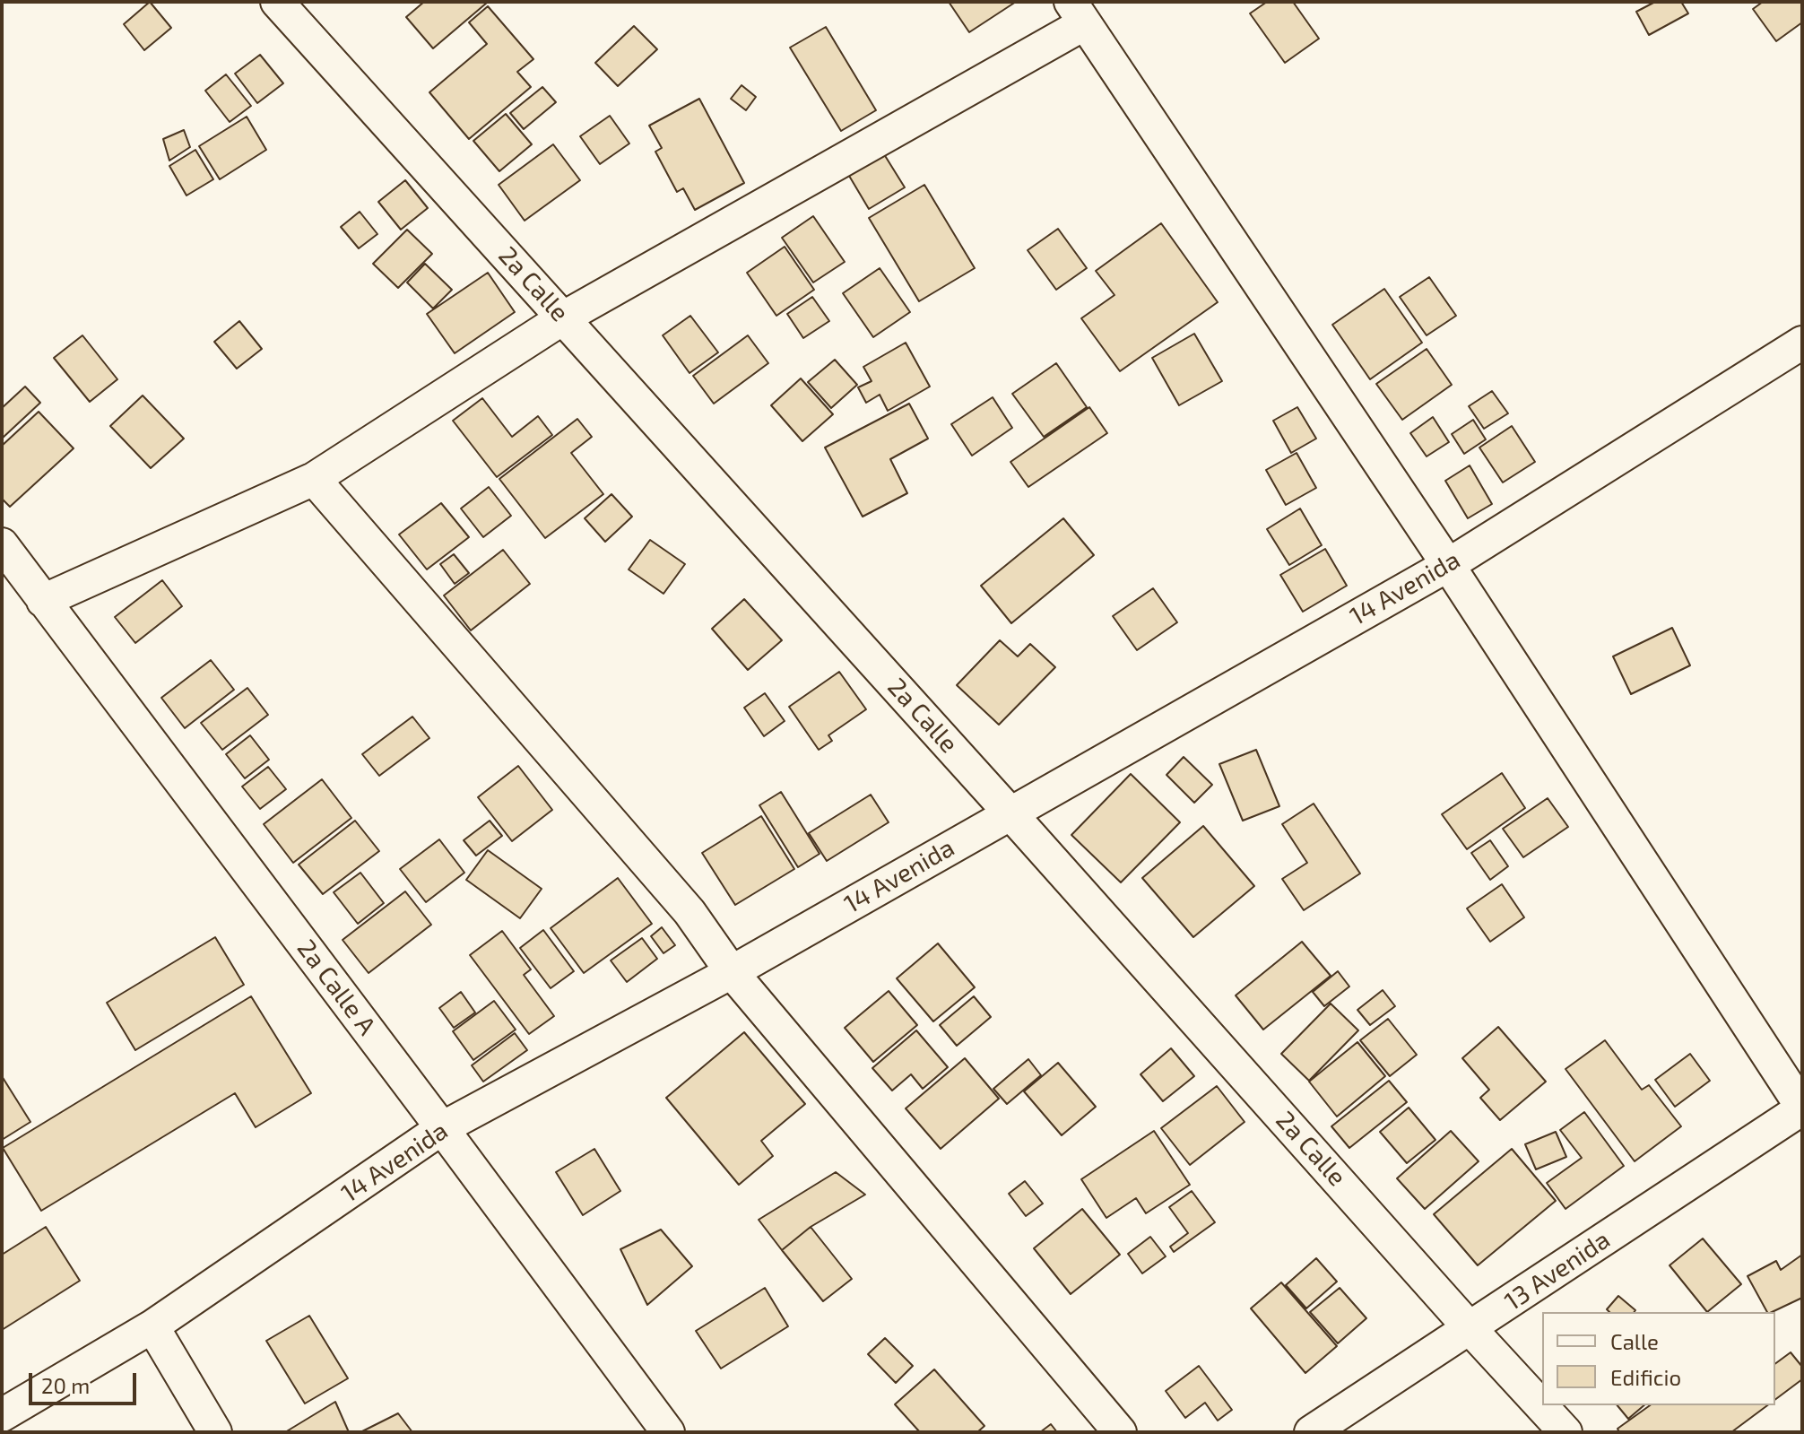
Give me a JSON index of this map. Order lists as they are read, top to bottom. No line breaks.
{"streets":{"street":["2a Calle","14 Avenida","2a Calle A","13 Avenida"]},"crossings":[["2a Calle","14 Avenida"],["2a Calle","13 Avenida"],["14 Avenida","2a Calle A"]],"legend":["Calle","Edificio"],"scale_bar":"20 m"}
